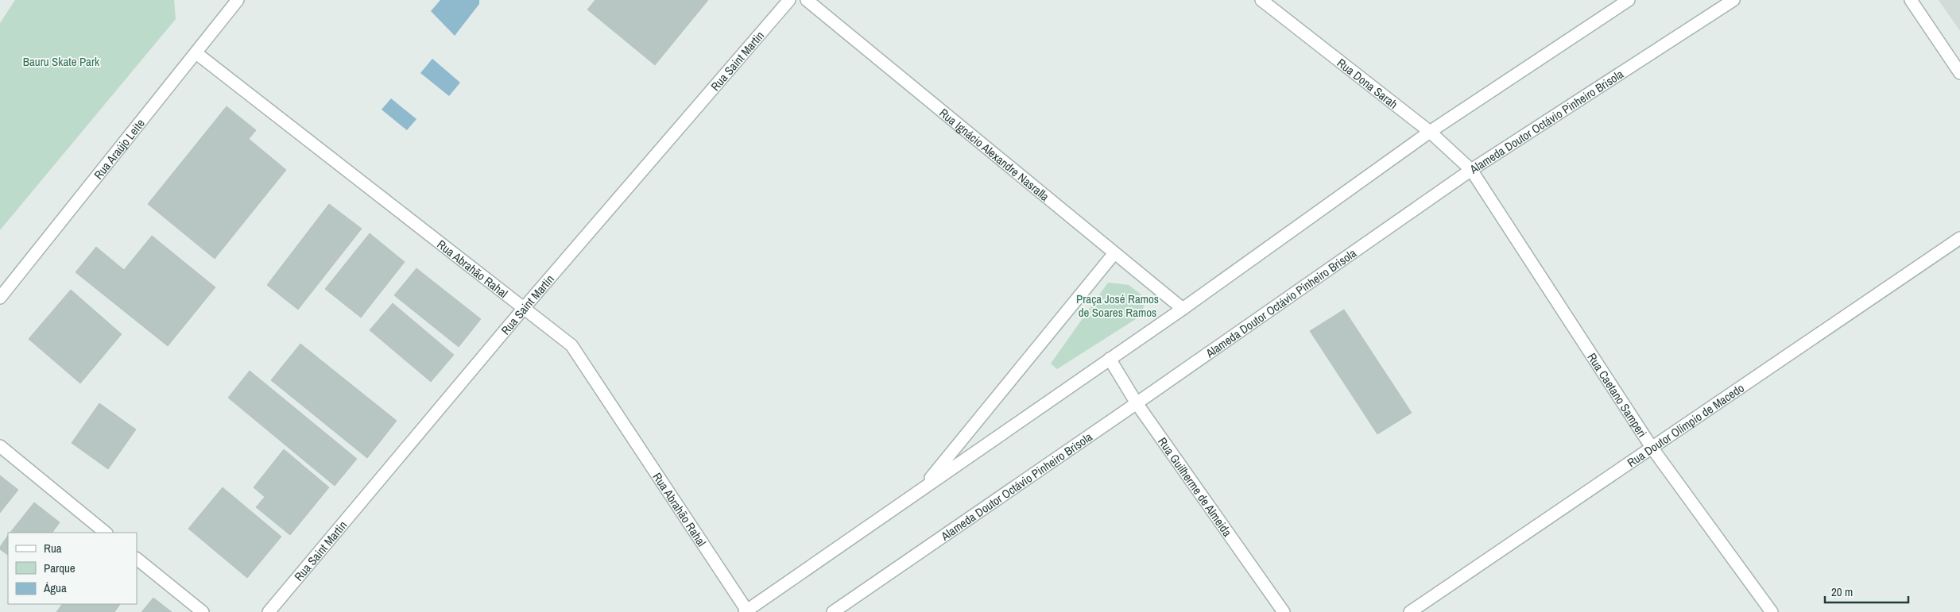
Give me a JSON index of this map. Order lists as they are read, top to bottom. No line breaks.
{"streets":{"street":["Rua Saint Martin","Rua Dona Sarah","Alameda Doutor Octávio Pinheiro Brisola","Rua Araújo Leite","Rua Ignácio Alexandre Nasralla","Rua Abrahão Rahal","Rua Caetano Samperi","Rua Doutor Olímpio de Macedo","Rua Guilherme de Almeida"]},"crossings":[["Rua Saint Martin","Rua Abrahão Rahal"],["Rua Dona Sarah","Alameda Doutor Octávio Pinheiro Brisola"],["Rua Dona Sarah","Rua Caetano Samperi"],["Alameda Doutor Octávio Pinheiro Brisola","Rua Caetano Samperi"],["Alameda Doutor Octávio Pinheiro Brisola","Rua Guilherme de Almeida"],["Rua Araújo Leite","Rua Abrahão Rahal"],["Rua Caetano Samperi","Rua Doutor Olímpio de Macedo"]],"parks":["Bauru Skate Park","Praça José Ramos de Soares Ramos"],"legend":["Rua","Parque","Água"],"scale_bar":"20 m"}
